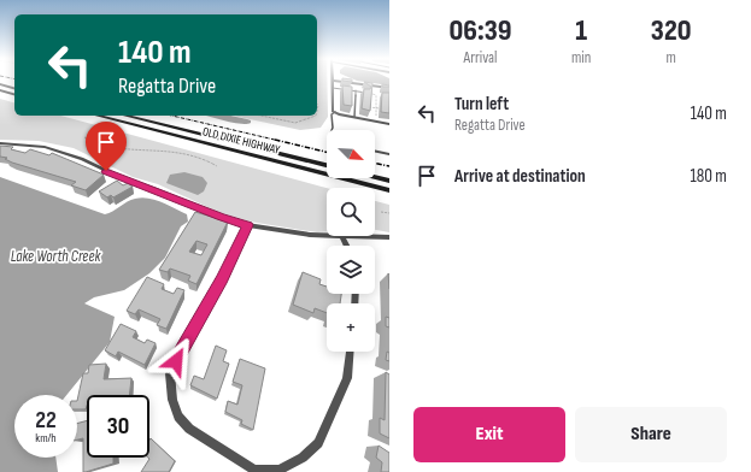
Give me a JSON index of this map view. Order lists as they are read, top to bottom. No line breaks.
{"streets":{"main road":["OLD DIXIE HIGHWAY"]},"water":["Lake Worth Creek"],"north":"bottom right","page":{"eta":["06:39","Arrival","1","min","320","m"],"turn":["140 m","Regatta Drive"],"list":[{"name":"Turn left","note":"Regatta Drive","value":"140 m"},{"name":"Arrive at destination","value":"180 m"}],"map_buttons":"+","speed":"22 km/h","limit":"30","buttons":["Exit","Share"]}}
